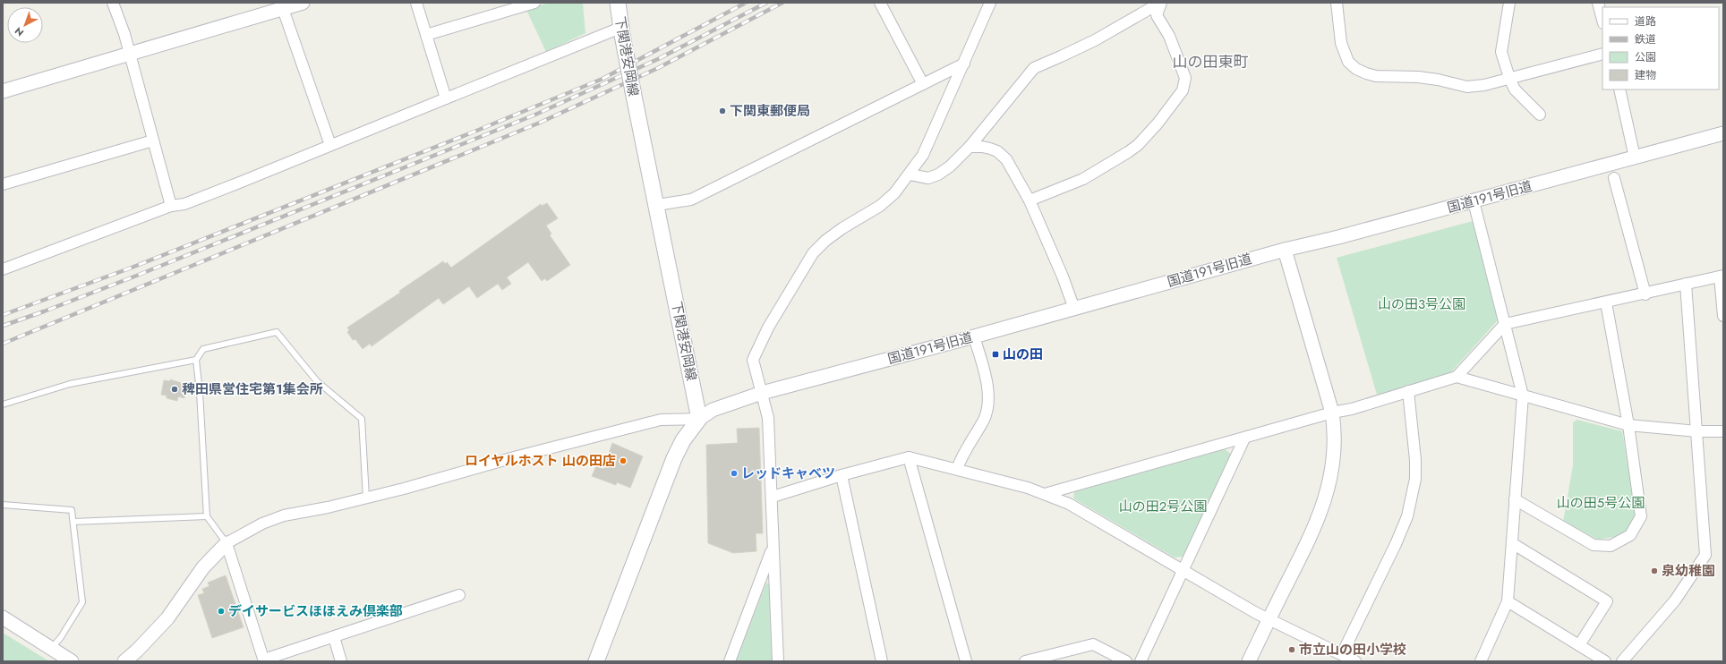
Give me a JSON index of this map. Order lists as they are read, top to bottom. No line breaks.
{"streets":{"main road":["下関港安岡線"],"street":["国道191号旧道"]},"crossings":[["下関港安岡線","国道191号旧道"]],"districts":["山の田東町"],"parks":["山の田3号公園","山の田5号公園","山の田2号公園"],"places":{"other":["下関東郵便局","稗田県営住宅第1集会所","ロイヤルホスト 山の田店","レッドキャベツ","泉幼稚園","デイサービスほほえみ倶楽部","市立山の田小学校"],"transit":["山の田"]},"legend":["道路","鉄道","公園","建物"],"north":"bottom left"}
